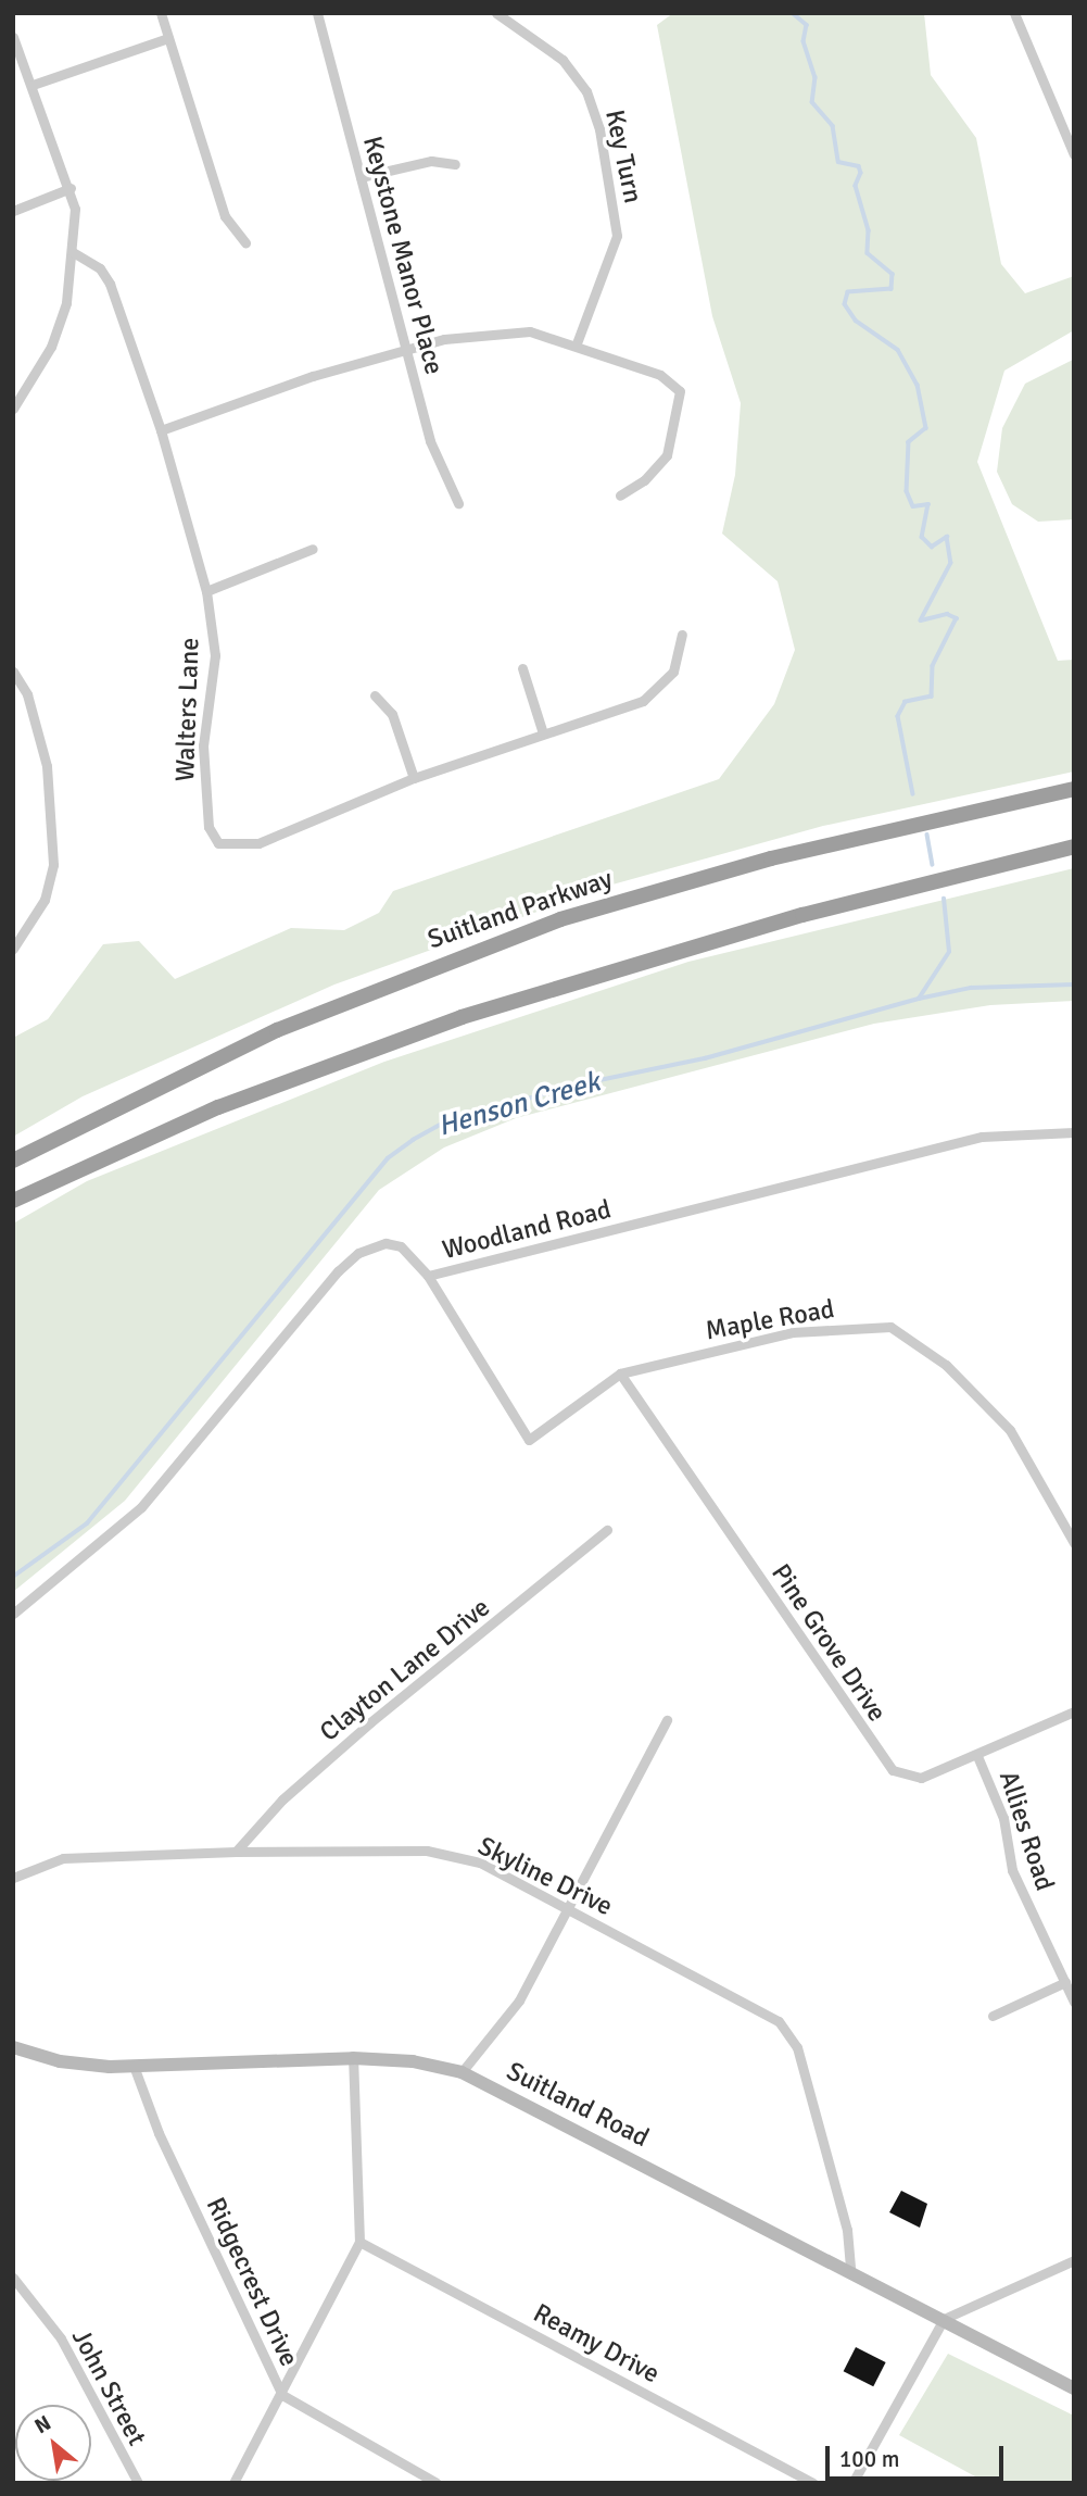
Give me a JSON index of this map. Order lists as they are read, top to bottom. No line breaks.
{"streets":{"highway":["Suitland Parkway"],"main road":["Suitland Road"],"street":["Key Turn","Keystone Manor Place","Walters Lane","Woodland Road","Maple Road","Pine Grove Drive","Clayton Lane Drive","Allies Road","Skyline Drive","Ridgecrest Drive","Reamy Drive","John Street"]},"crossings":[["Woodland Road","Maple Road"],["Maple Road","Pine Grove Drive"],["Pine Grove Drive","Allies Road"],["Clayton Lane Drive","Skyline Drive"],["Skyline Drive","Suitland Road"],["Suitland Road","Ridgecrest Drive"]],"water":["Henson Creek"],"scale_bar":"100 m","north":"top left"}
